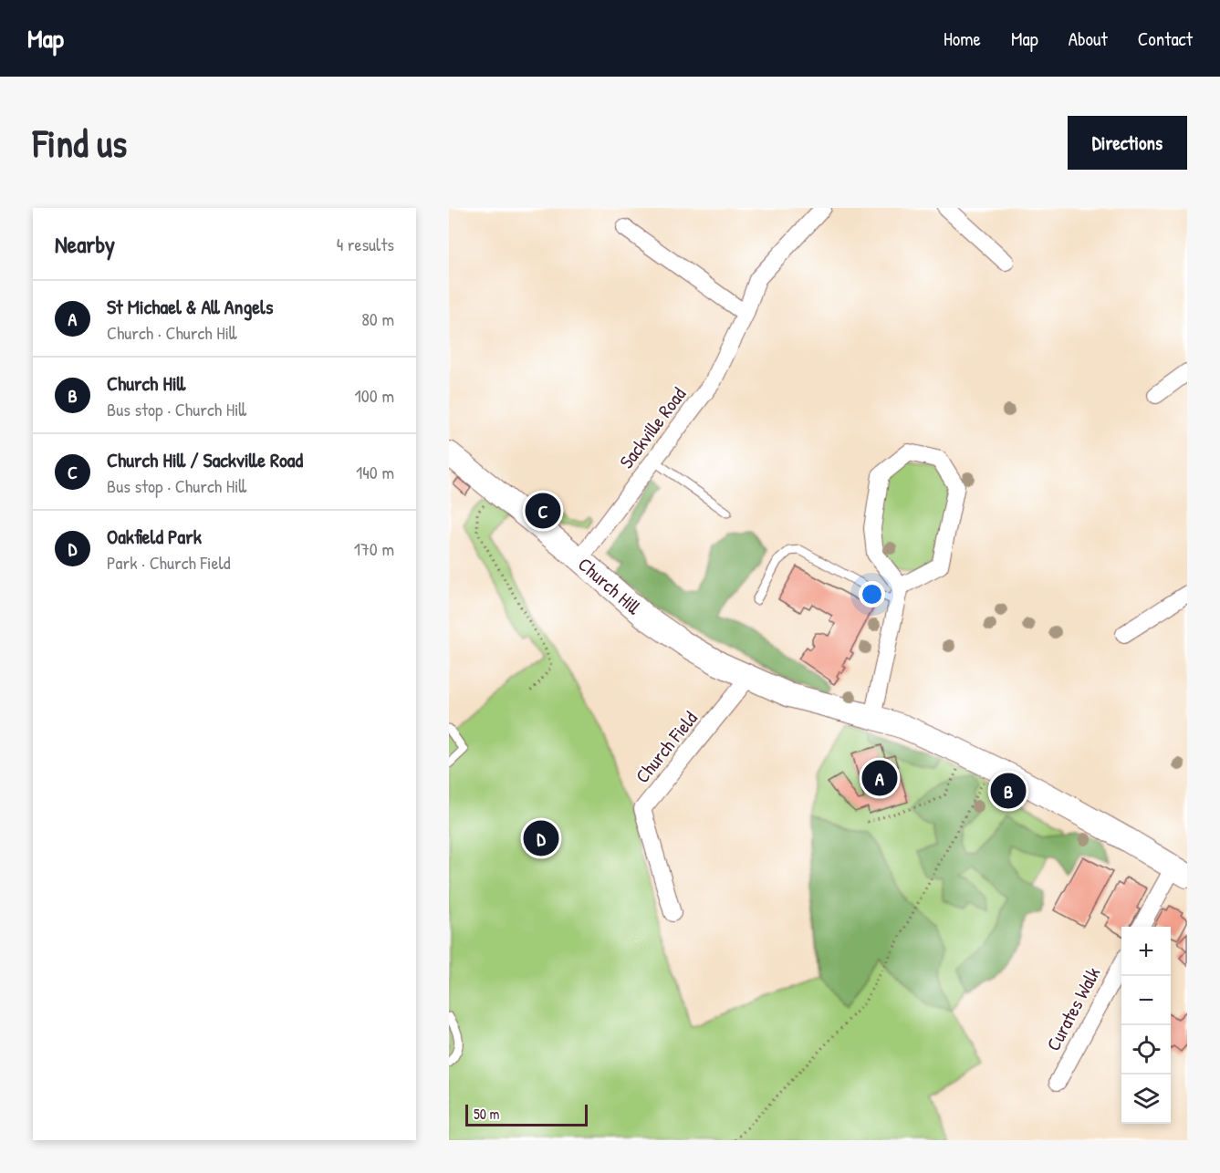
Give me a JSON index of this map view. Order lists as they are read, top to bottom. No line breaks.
{"streets":{"main road":["Church Hill"],"street":["Sackville Road","Church Field","Curates Walk"]},"crossings":[["Sackville Road","Church Hill"],["Church Hill","Church Field"]],"scale_bar":"50 m","page":{"header":"Map","nav":["Home","Map","About","Contact"],"buttons":"Directions","title":"Find us","heading":["Nearby","4 results"],"list":[{"mark":"A","name":"St Michael & All Angels","note":"Church · Church Hill","value":"80 m"},{"mark":"B","name":"Church Hill","note":"Bus stop · Church Hill","value":"100 m"},{"mark":"C","name":"Church Hill / Sackville Road","note":"Bus stop · Church Hill","value":"140 m"},{"mark":"D","name":"Oakfield Park","note":"Park · Church Field","value":"170 m"}],"pins":["C","A","B","D"],"map_buttons":["+","−"],"scale":"50 m"}}
